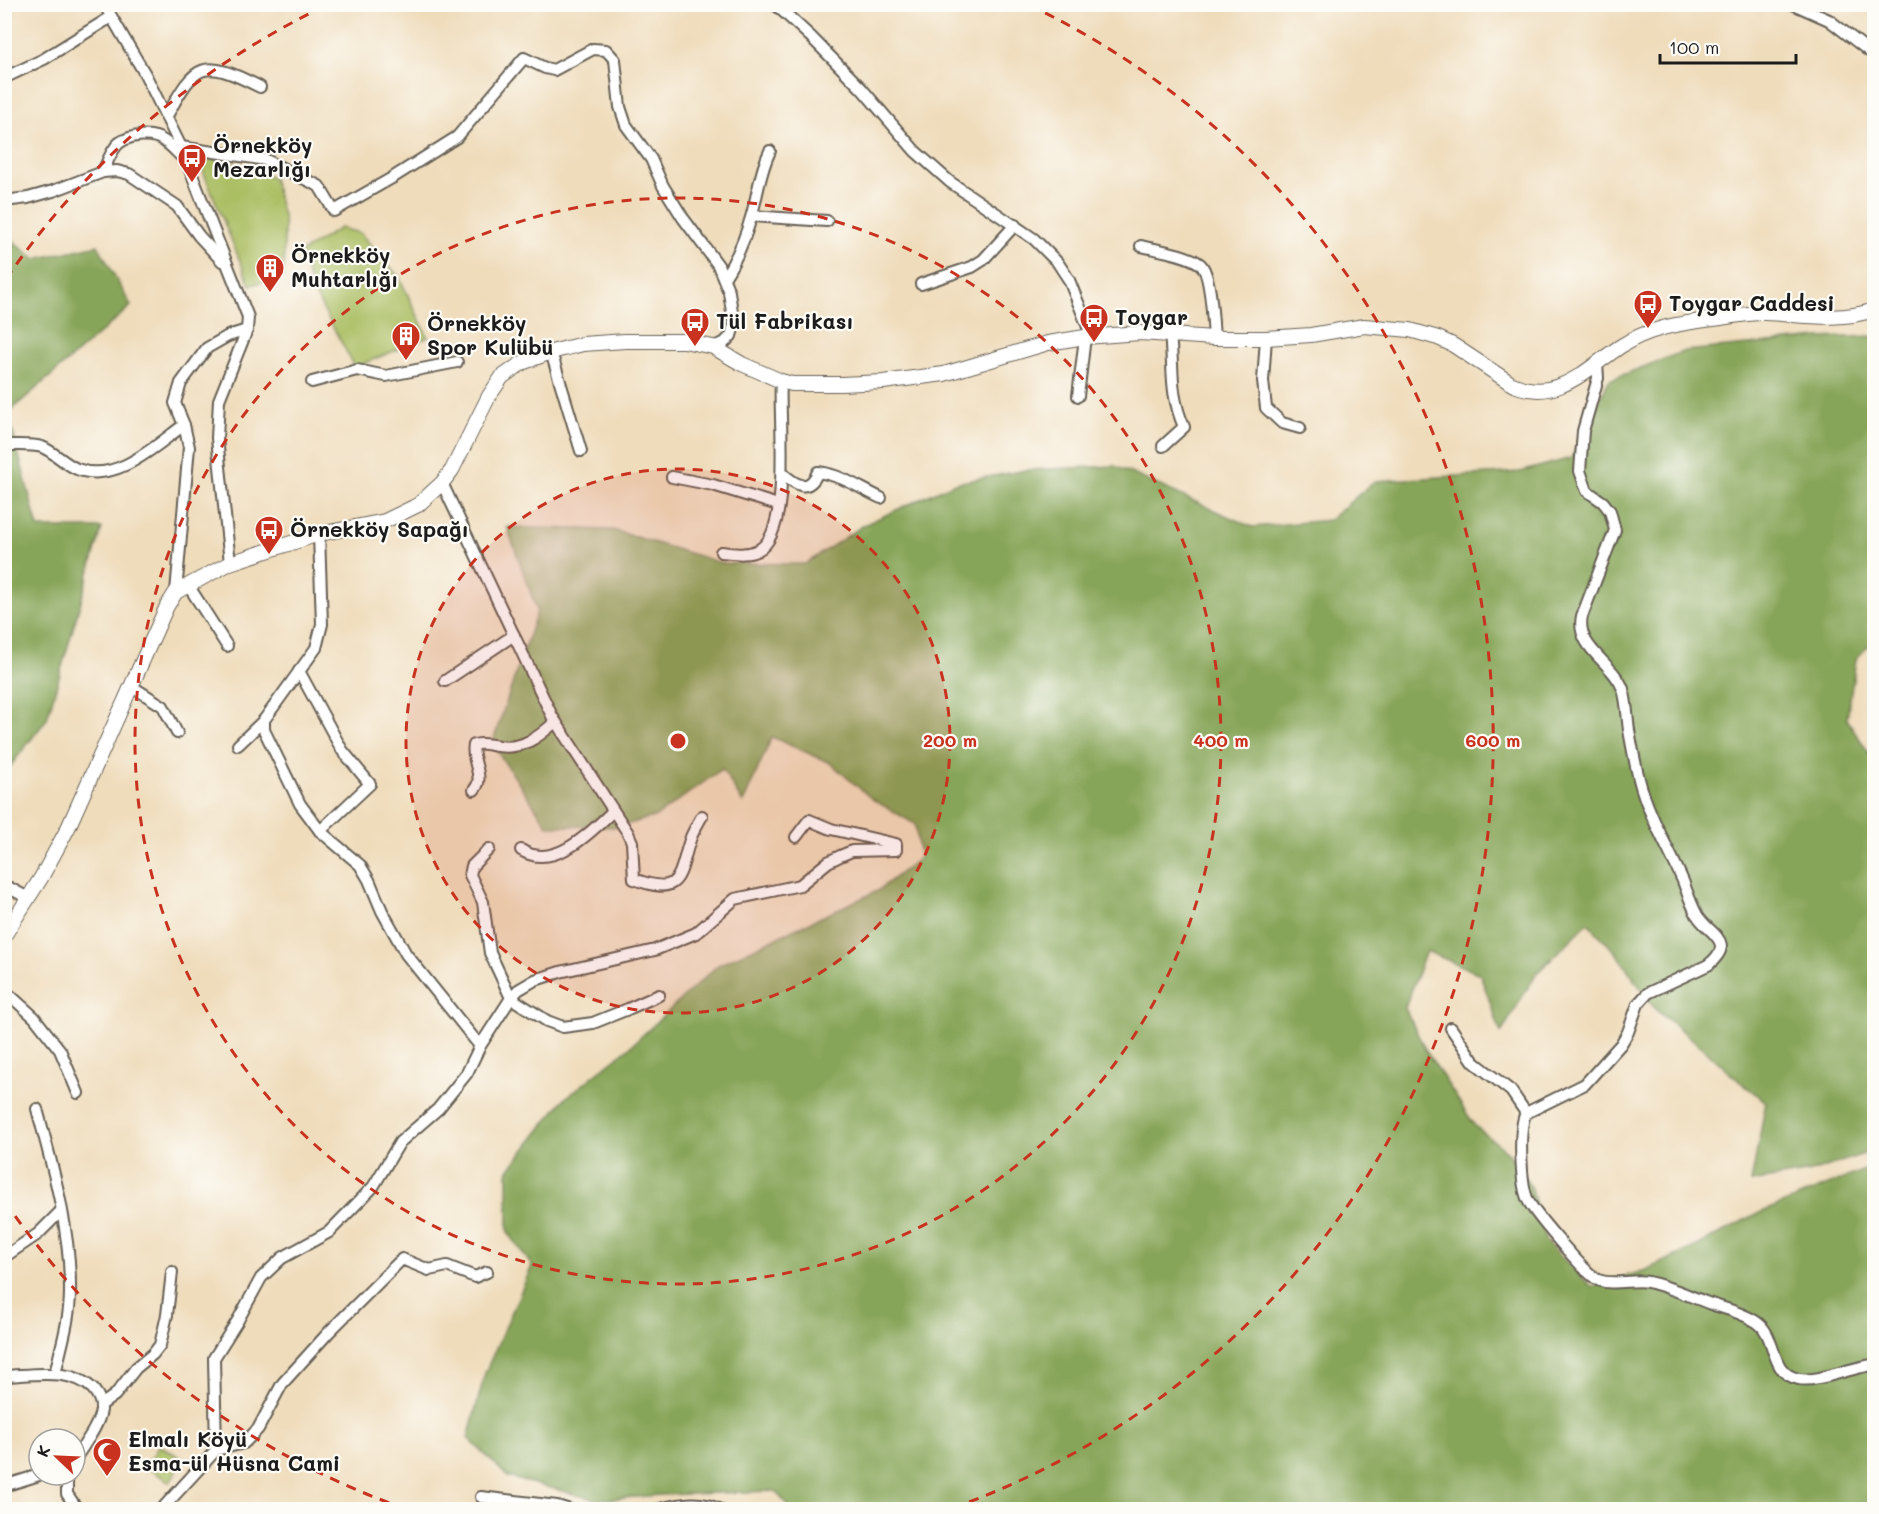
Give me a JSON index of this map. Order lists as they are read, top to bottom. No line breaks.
{"places":{"bus stop":["Örnekköy Mezarlığı","Toygar Caddesi","Toygar","Tül Fabrikası","Örnekköy Sapağı"],"building":["Örnekköy Muhtarlığı","Örnekköy Spor Kulübü"],"mosque":["Elmalı Köyü Esma-ül Hüsna Cami"]},"scale_bar":"100 m","north":"top left","rings":["200 m","400 m","600 m"]}
